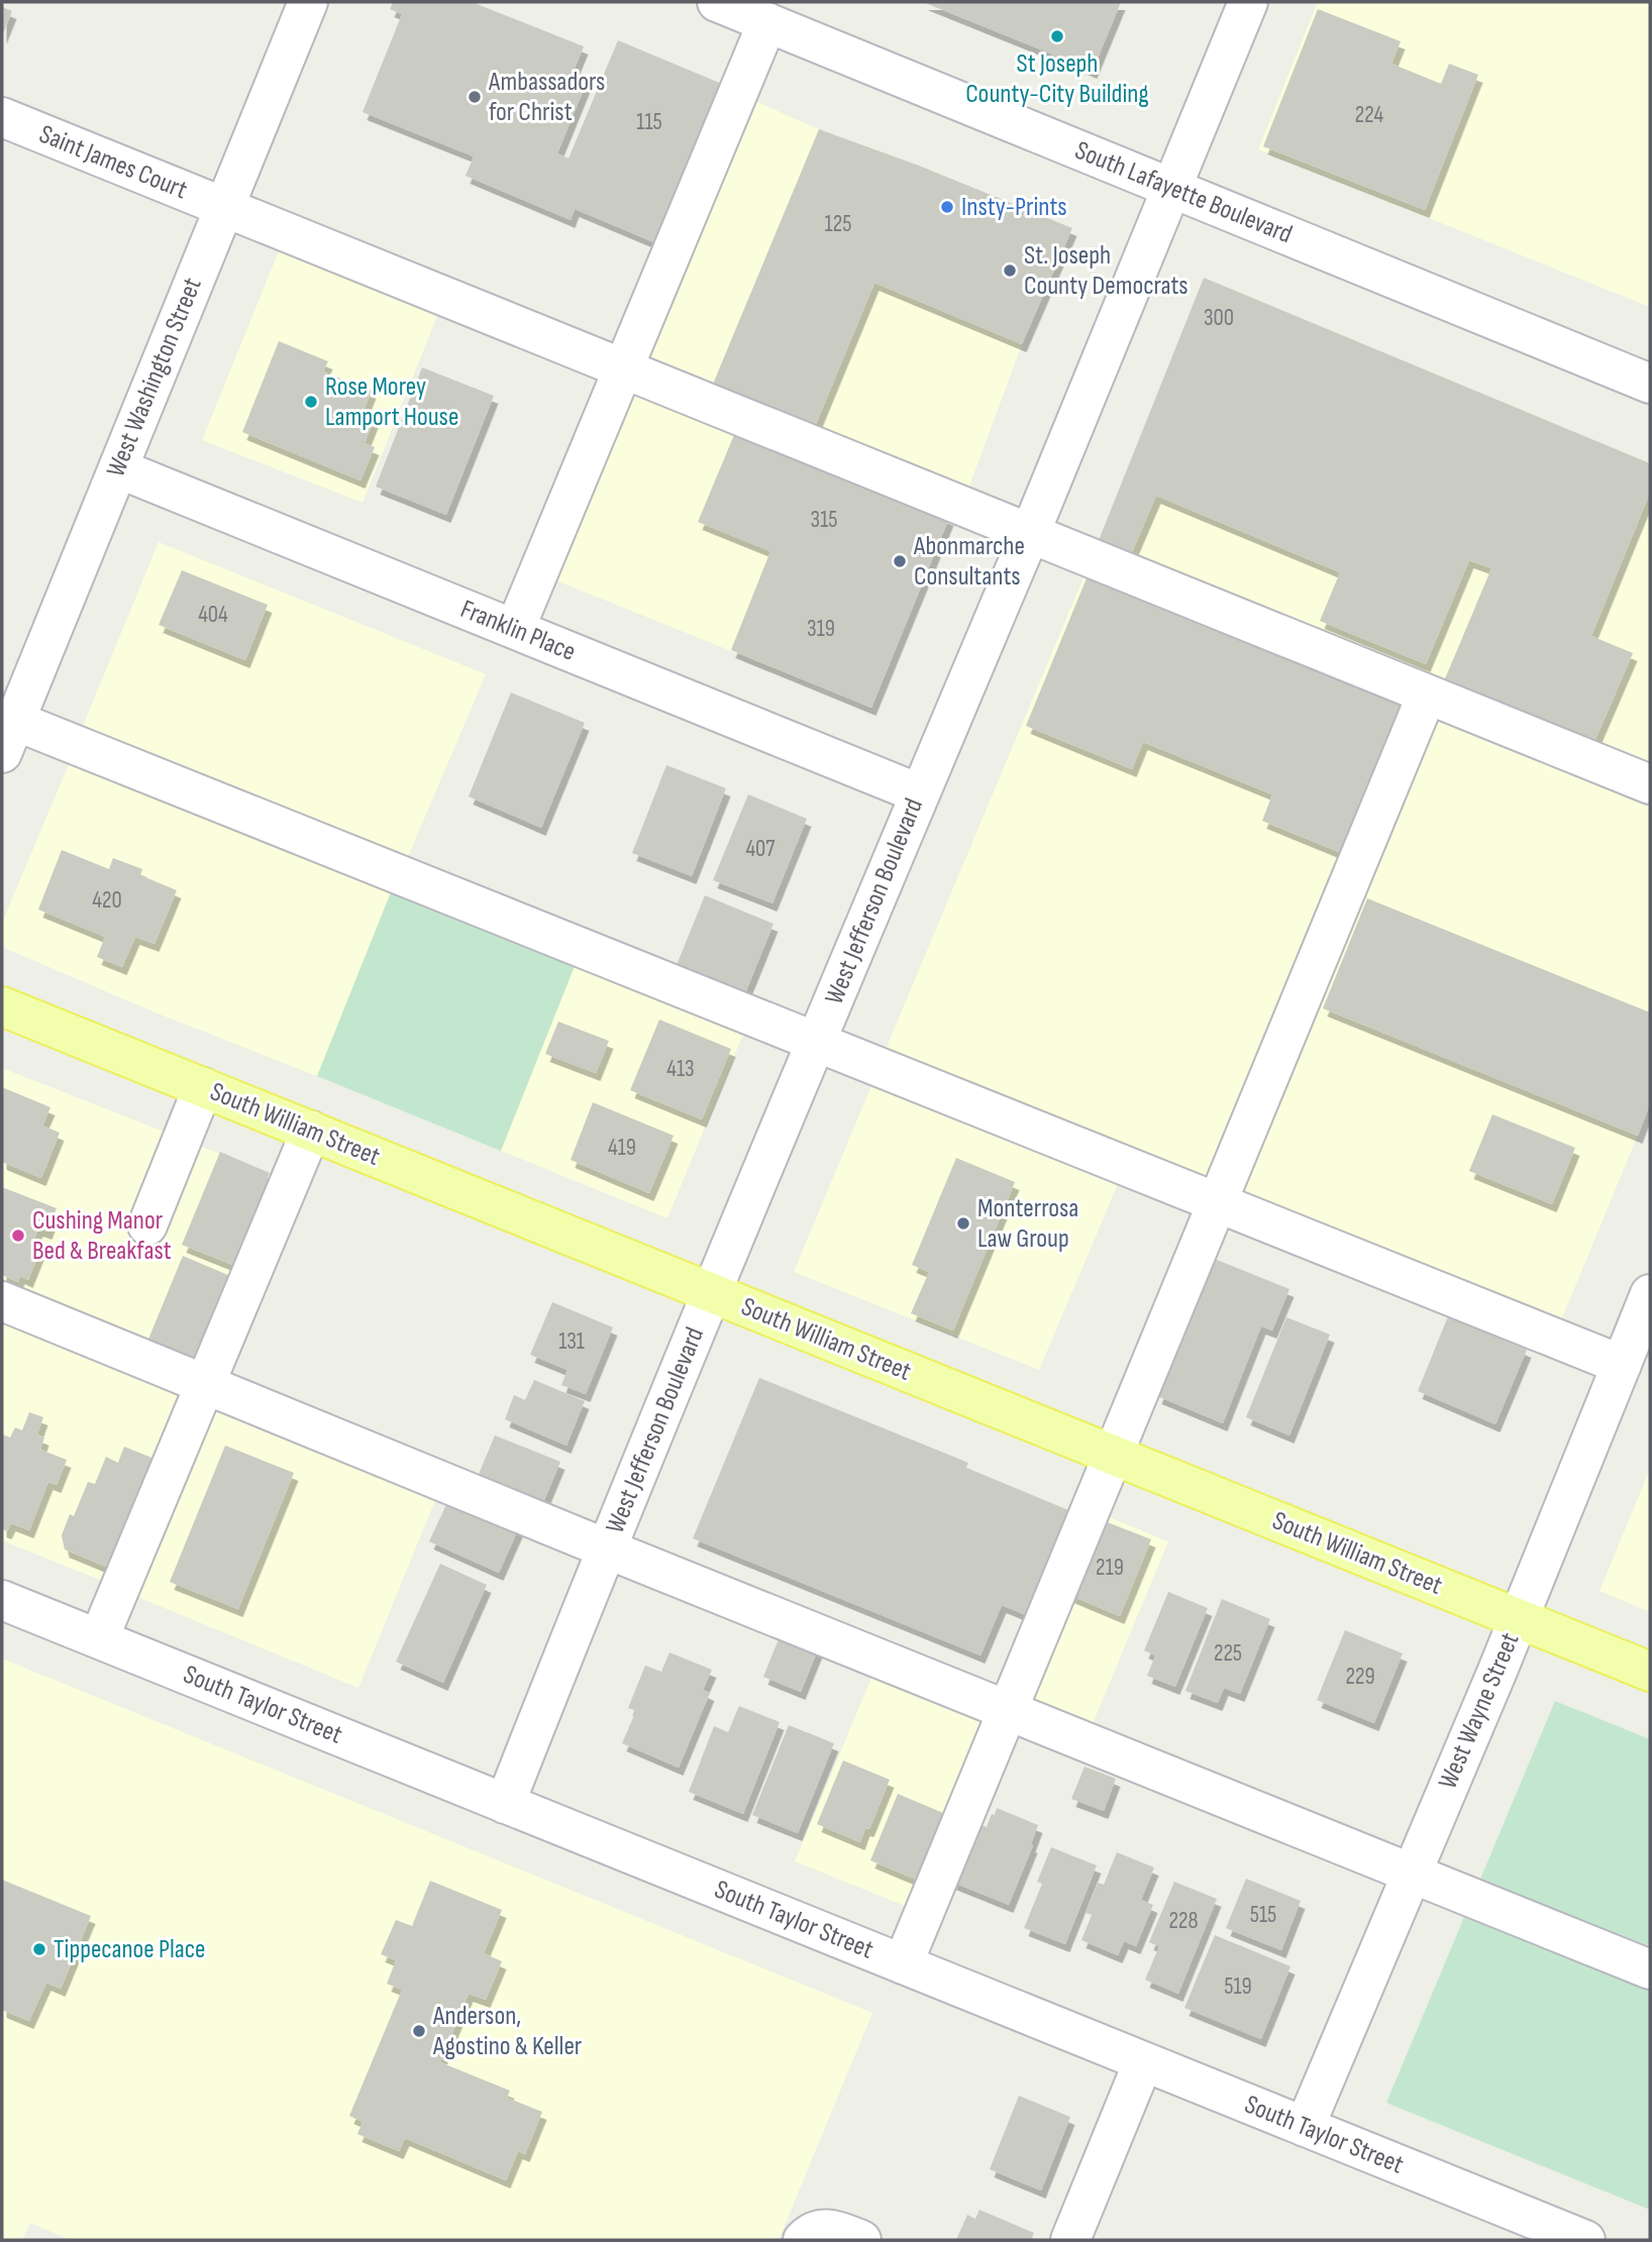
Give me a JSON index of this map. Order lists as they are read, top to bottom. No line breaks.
{"streets":{"main road":["South William Street"],"street":["Saint James Court","South Lafayette Boulevard","West Washington Street","Franklin Place","West Jefferson Boulevard","South Taylor Street","West Wayne Street"]},"crossings":[["Saint James Court","West Washington Street"],["Saint James Court","West Jefferson Boulevard"],["South Lafayette Boulevard","West Jefferson Boulevard"],["West Washington Street","Franklin Place"],["Franklin Place","West Jefferson Boulevard"],["West Jefferson Boulevard","South William Street"],["West Jefferson Boulevard","South Taylor Street"],["South William Street","West Wayne Street"],["South Taylor Street","West Wayne Street"]],"places":["St Joseph County-City Building","Ambassadors for Christ","Insty-Prints","St. Joseph County Democrats","Rose Morey Lamport House","Abonmarche Consultants","Monterrosa Law Group","Cushing Manor Bed & Breakfast","Tippecanoe Place","Anderson, Agostino & Keller"],"house_numbers":["224","115","125","300","315","404","319","407","420","413","419","131","219","225","229","515","228","519"]}
